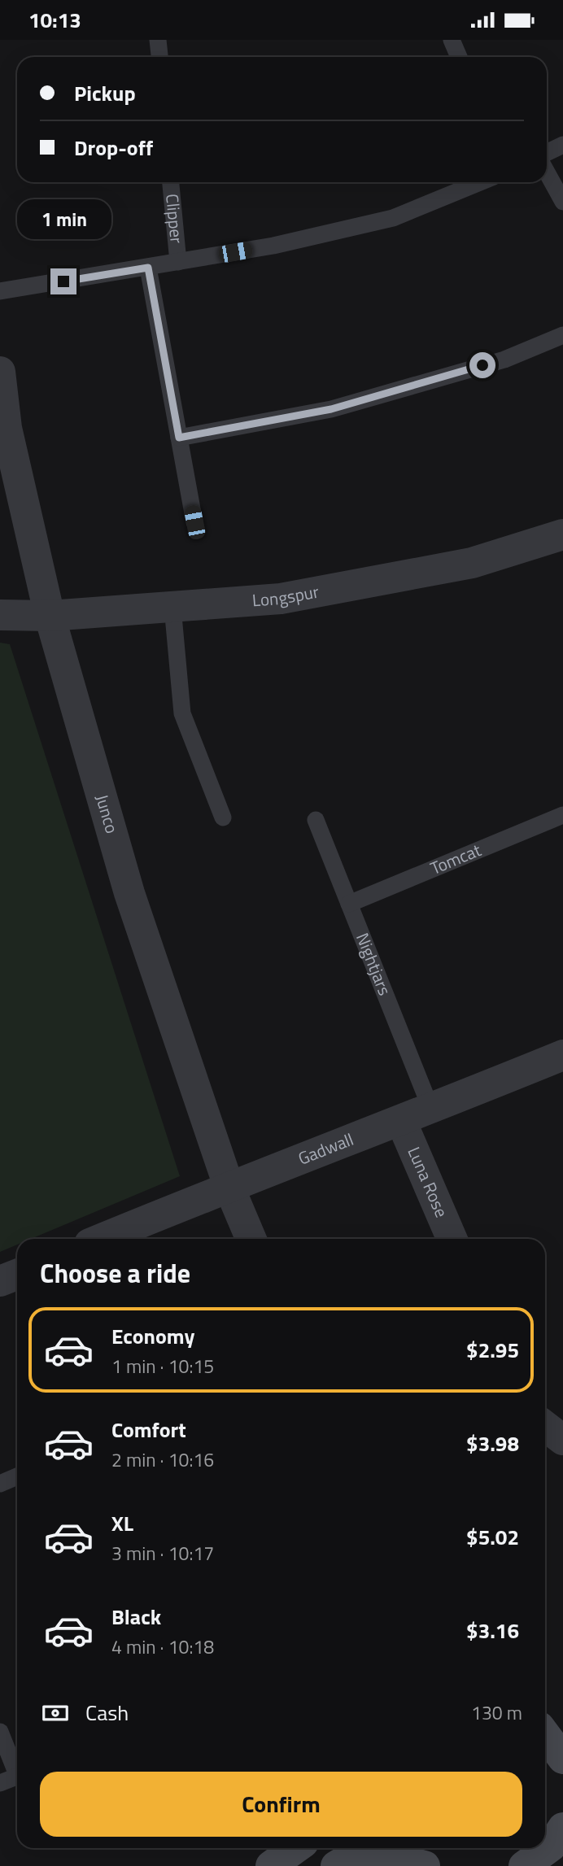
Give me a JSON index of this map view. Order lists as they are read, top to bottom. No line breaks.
{"streets":{"street":["Longspur","Junco","Gadwall","Luna Rose"],"lane":["Clipper","Tomcat","Nightjars"]},"crossings":[["Longspur","Junco"],["Junco","Gadwall"],["Tomcat","Nightjars"],["Nightjars","Gadwall"],["Gadwall","Luna Rose"]],"page":{"status":"10:13","banner":["Pickup","Drop-off"],"bubble":"1 min","heading":"Choose a ride","list":[{"name":"Economy","note":"1 min · 10:15","value":"$2.95"},{"name":"Comfort","note":"2 min · 10:16","value":"$3.98"},{"name":"XL","note":"3 min · 10:17","value":"$5.02"},{"name":"Black","note":"4 min · 10:18","value":"$3.16"}],"pay":["Cash","130 m"],"buttons":"Confirm"}}
